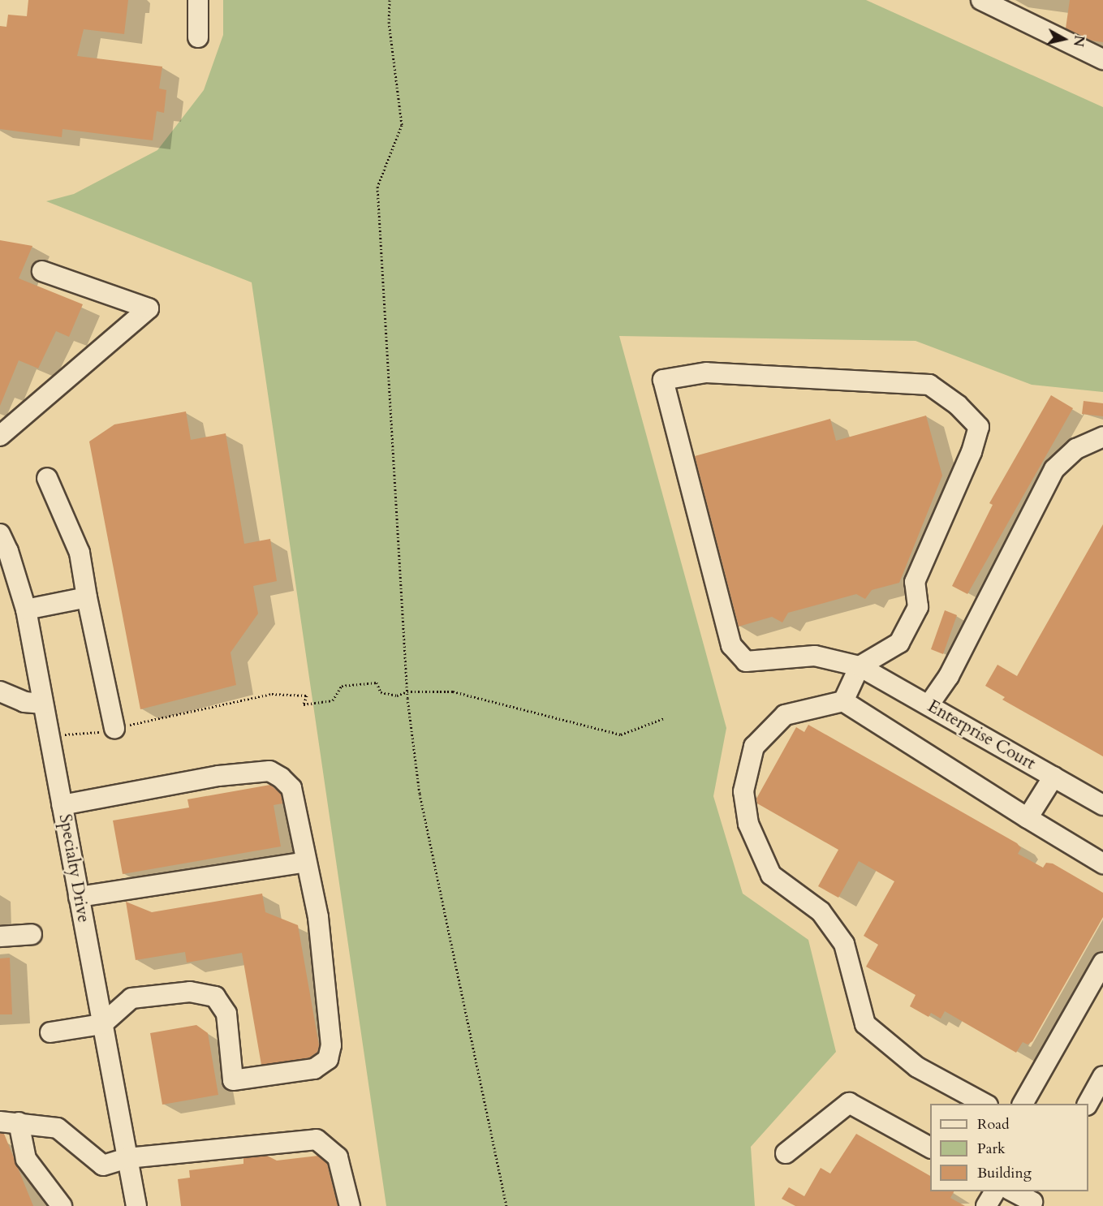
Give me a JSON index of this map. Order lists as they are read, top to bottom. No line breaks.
{"streets":{"street":["Enterprise Court","Specialty Drive"]},"legend":["Road","Park","Building"],"north":"right"}
